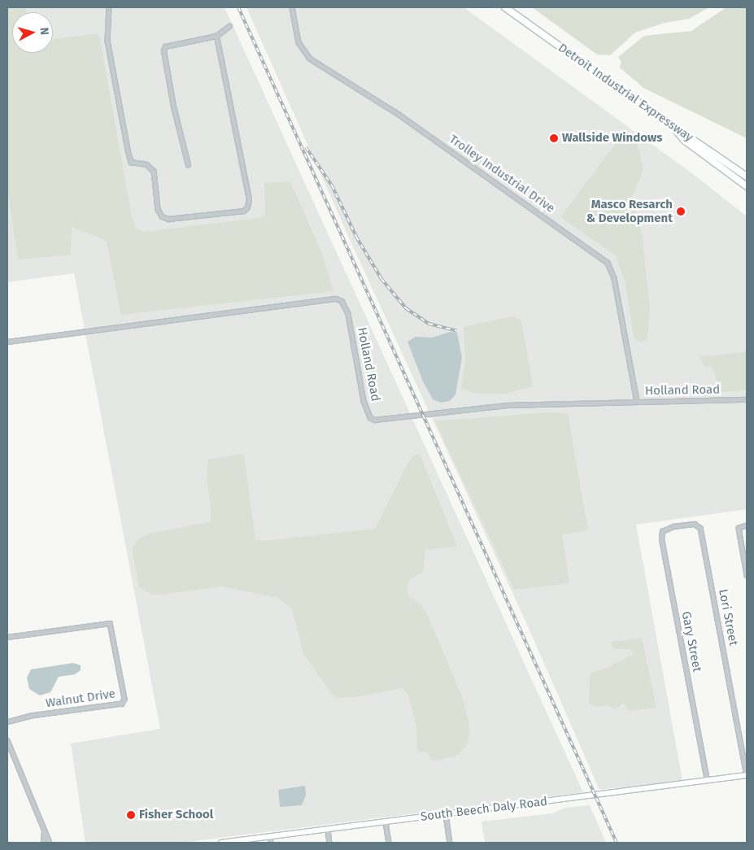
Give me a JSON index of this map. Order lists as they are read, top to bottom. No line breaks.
{"streets":{"highway":["Detroit Industrial Expressway"],"street":["Trolley Industrial Drive","Holland Road","Lori Street","Gary Street","Walnut Drive","South Beech Daly Road"]},"crossings":[["Trolley Industrial Drive","Holland Road"],["Lori Street","Gary Street"],["Lori Street","South Beech Daly Road"],["Gary Street","South Beech Daly Road"]],"places":["Wallside Windows","Masco Resarch & Development","Fisher School"],"north":"right"}
